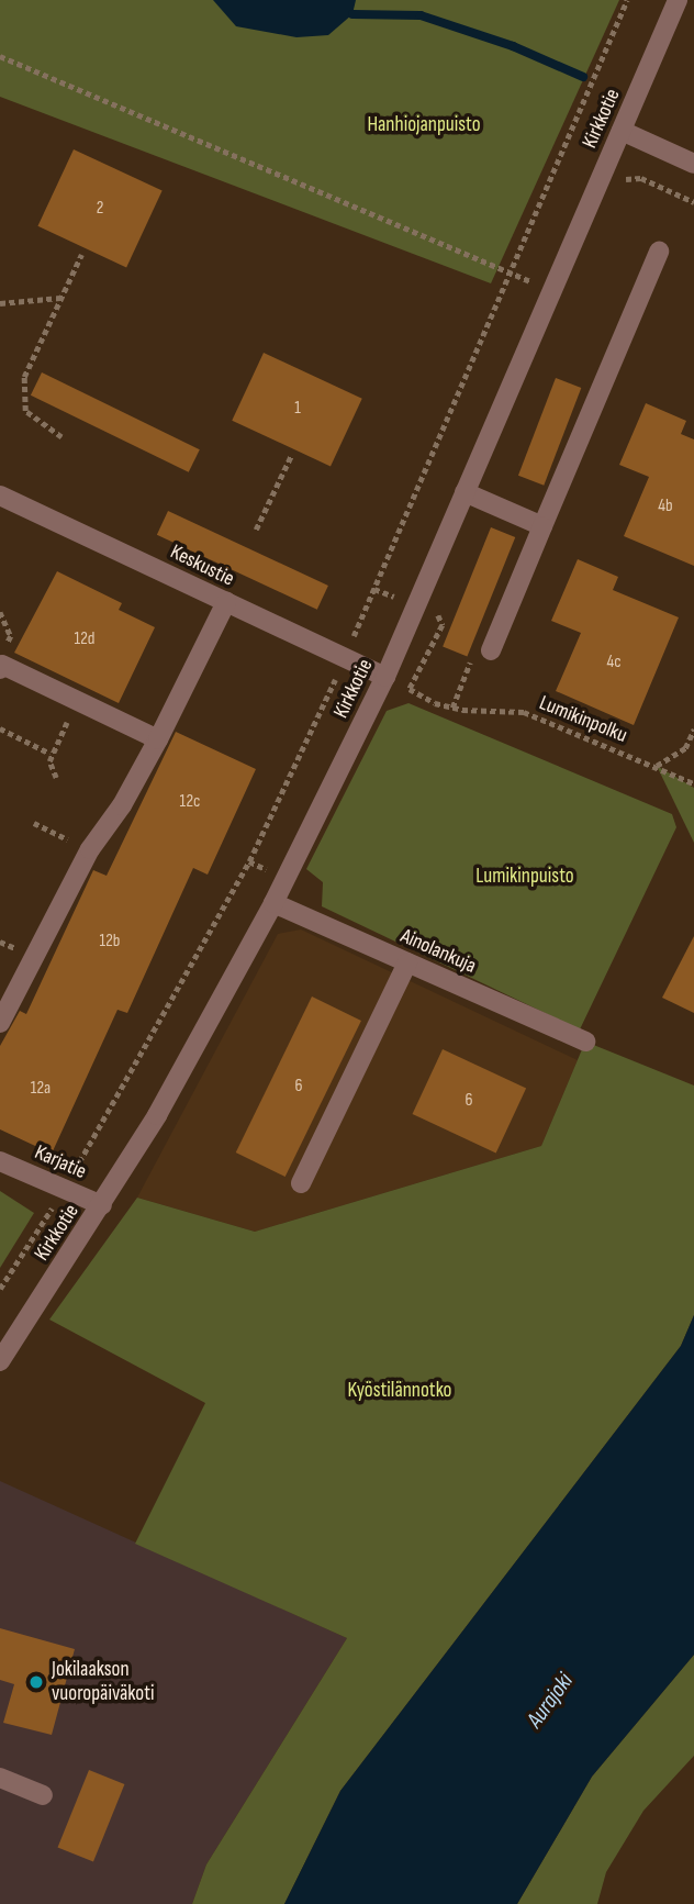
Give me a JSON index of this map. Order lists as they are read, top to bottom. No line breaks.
{"streets":{"street":["Kirkkotie","Keskustie","Ainolankuja","Karjatie"],"path":["Lumikinpolku"]},"crossings":[["Kirkkotie","Keskustie"],["Kirkkotie","Ainolankuja"],["Kirkkotie","Karjatie"]],"water":["Aurajoki"],"parks":["Hanhiojanpuisto","Lumikinpuisto","Kyöstilännotko"],"places":["Jokilaakson vuoropäiväkoti"],"house_numbers":["2","1","4b","12d","4c","12c","12b","6","12a","6"]}
